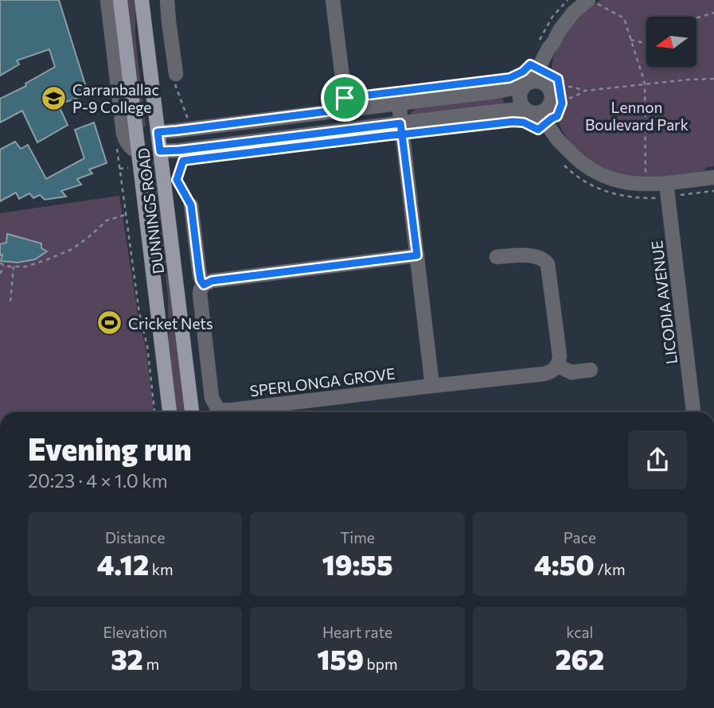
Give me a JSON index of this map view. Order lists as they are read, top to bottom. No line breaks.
{"streets":{"main road":["DUNNINGS ROAD"],"street":["LICODIA AVENUE","SPERLONGA GROVE"]},"parks":["Lennon Boulevard Park"],"places":{"school or university":["Carranballac P-9 College"],"sports":["Cricket Nets"]},"north":"left","page":{"heading":["Evening run","20:23 · 4 × 1.0 km"],"stats":[["Distance","4.12 km"],["Time","19:55"],["Pace","4:50 /km"],["Elevation","32 m"],["Heart rate","159 bpm"],["kcal","262"]]}}
